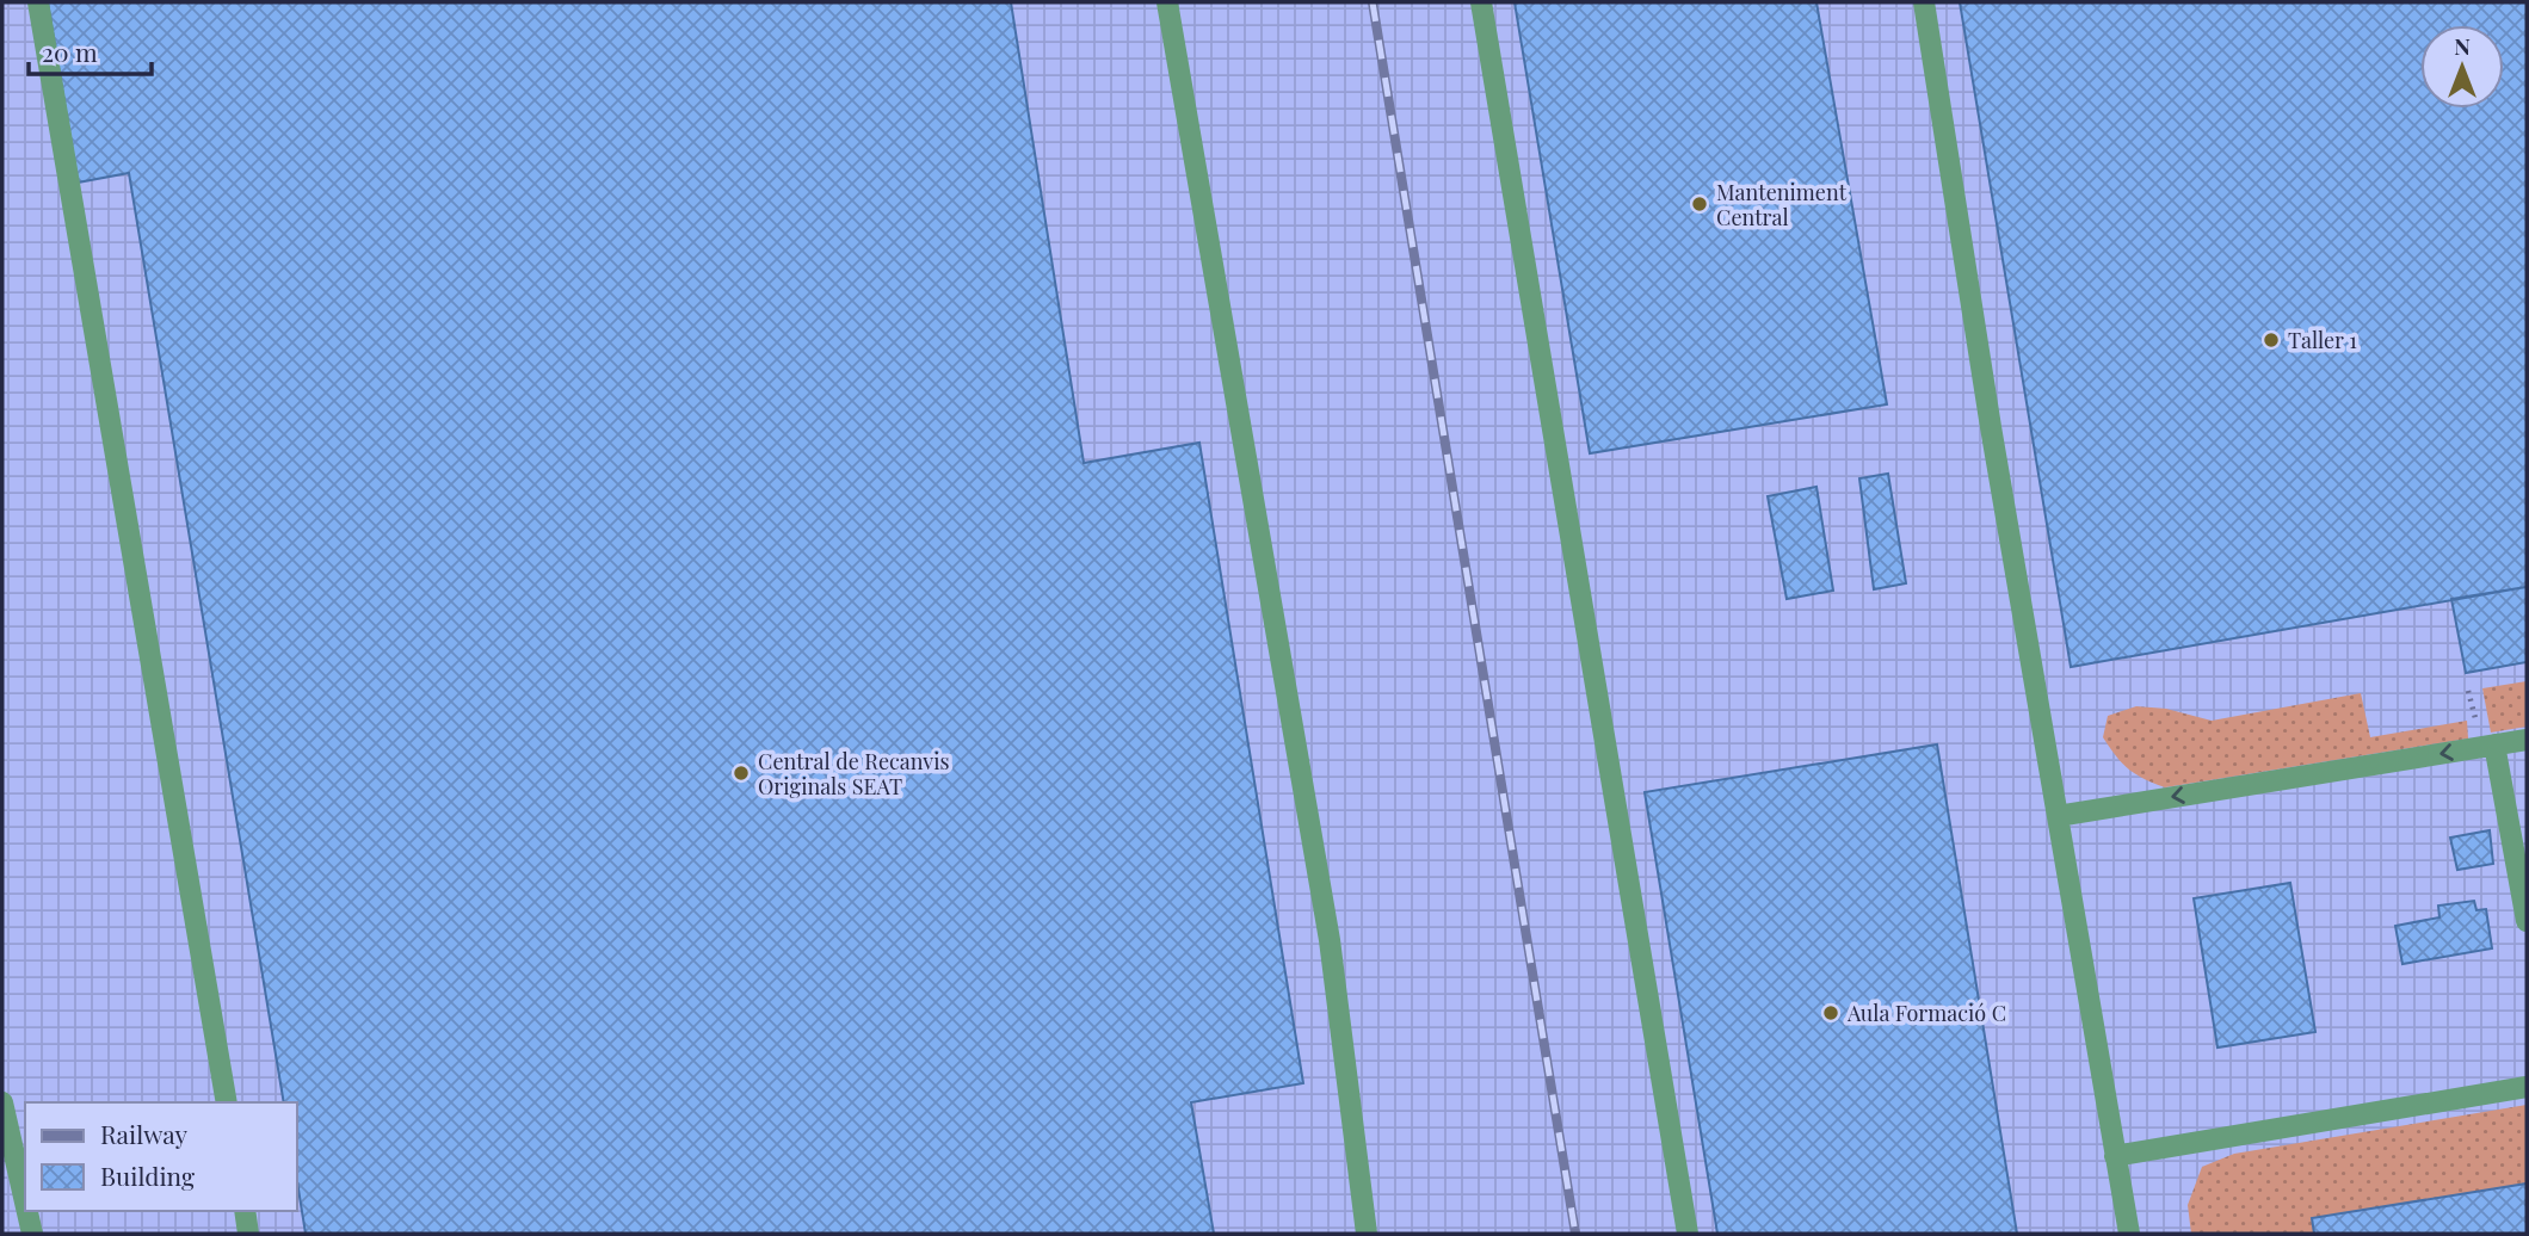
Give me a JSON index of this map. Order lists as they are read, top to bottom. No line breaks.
{"places":["Manteniment Central","Taller 1","Central de Recanvis Originals SEAT","Aula Formació C"],"legend":["Railway","Building"],"scale_bar":"20 m","north":"top"}
